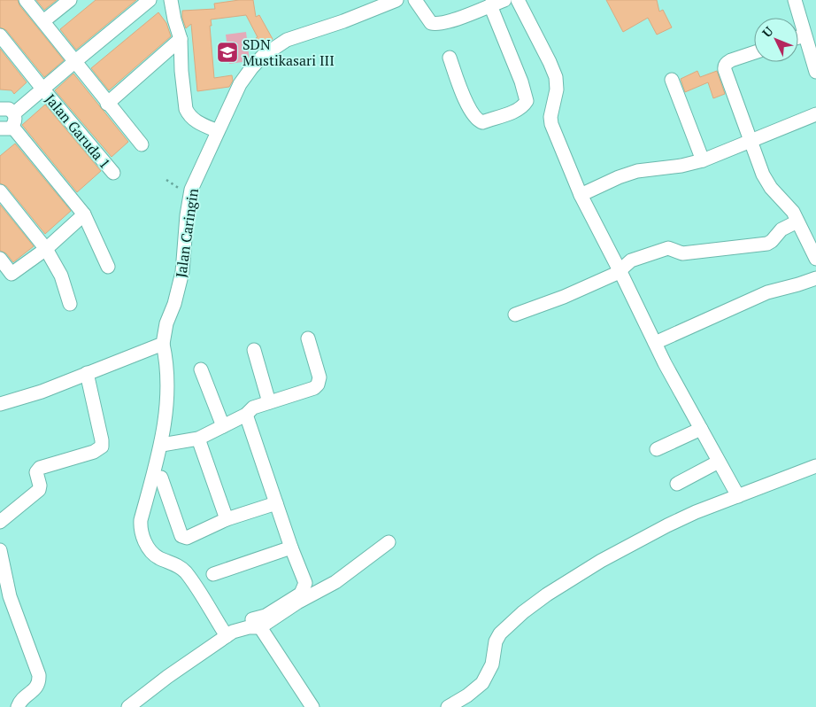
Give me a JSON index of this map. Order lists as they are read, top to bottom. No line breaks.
{"streets":{"street":["Jalan Garuda 1","Jalan Caringin"]},"places":{"school or university":["SDN Mustikasari III"]},"north":"top left"}
